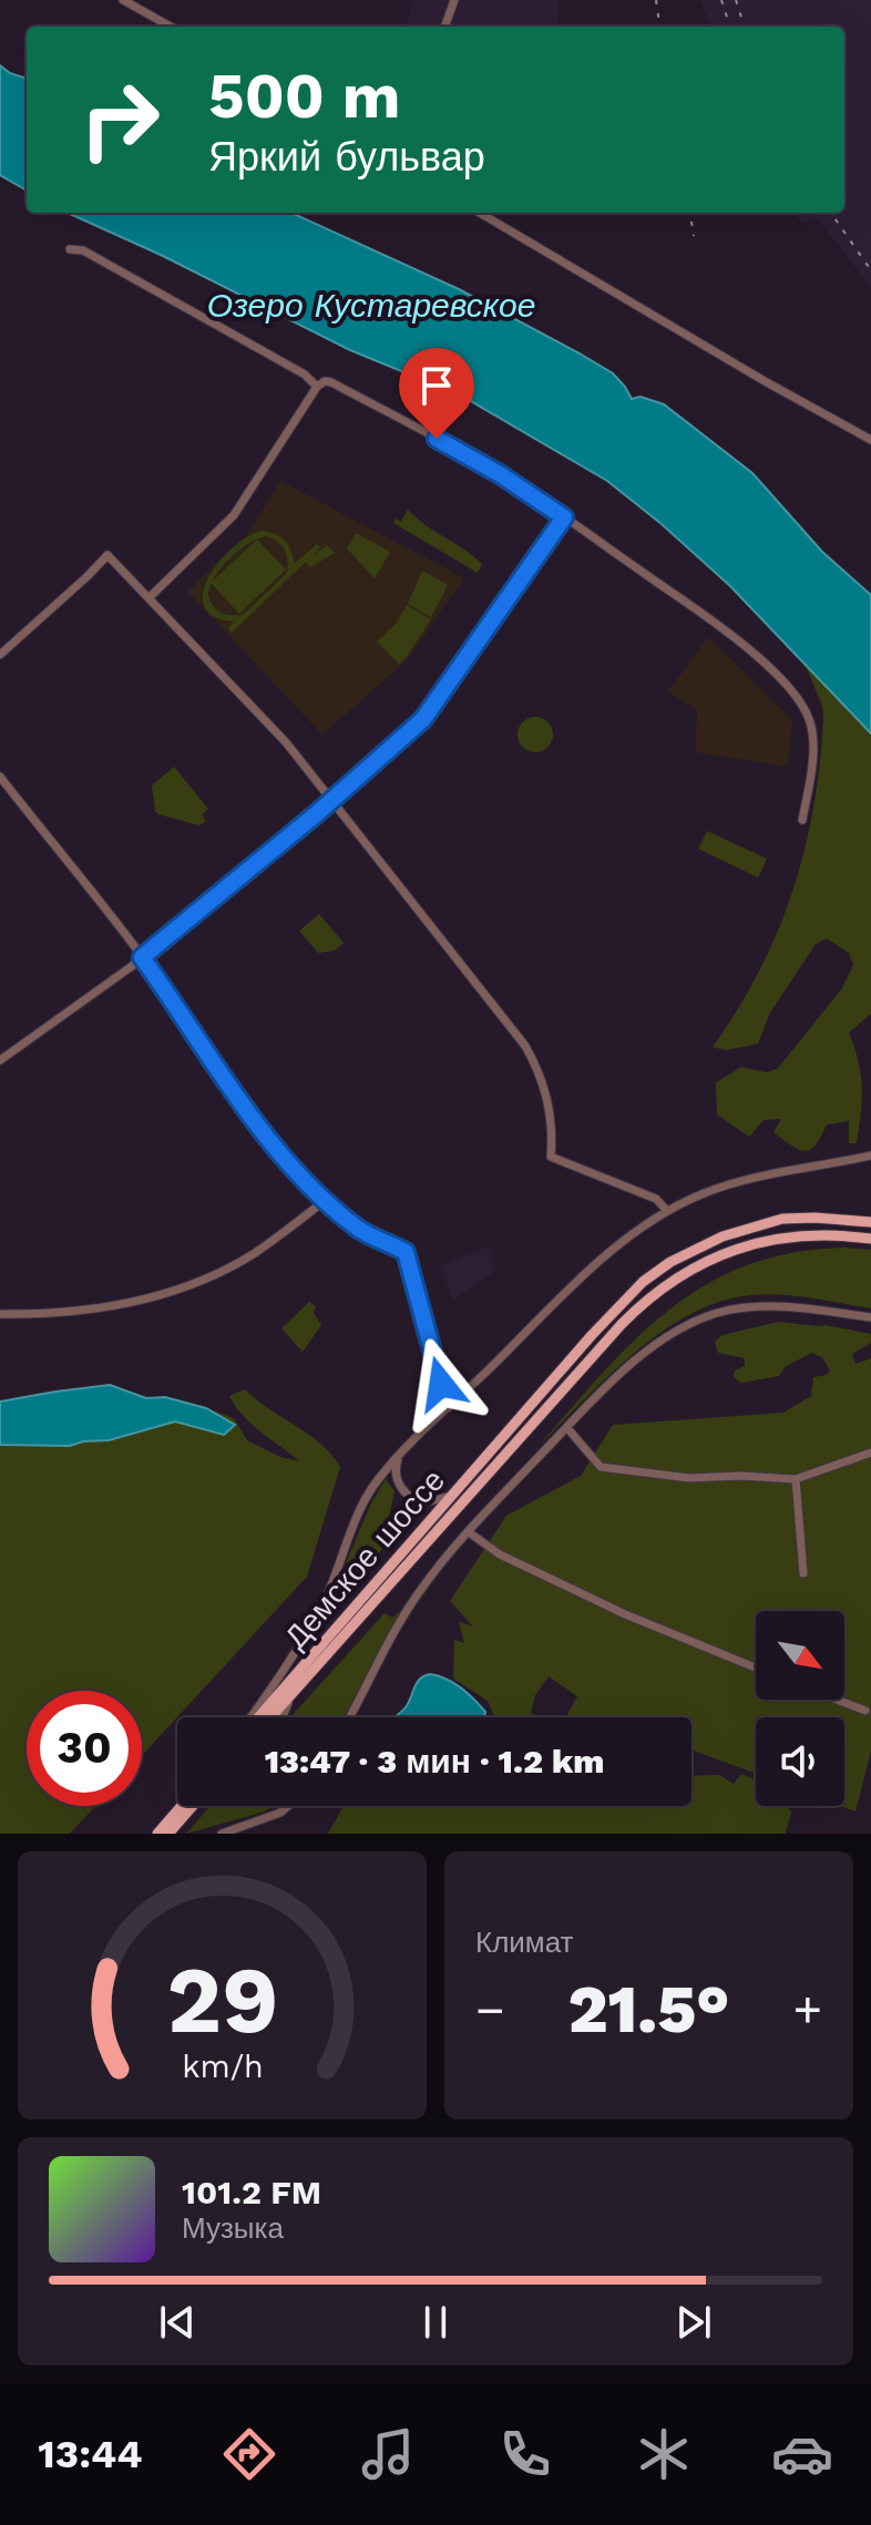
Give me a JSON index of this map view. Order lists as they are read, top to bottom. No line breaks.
{"streets":{"main road":["Демское шоссе"]},"water":["Озеро Кустаревское"],"north":"bottom right","page":{"turn":["500 m","Яркий бульвар"],"limit":"30","trip":"13:47 · 3 мин · 1.2 km","tile":"Климат","heat":["−","21.5°","+"],"song":["101.2 FM","Музыка"],"tabs":"13:44","gauge":["29","km/h"]}}
